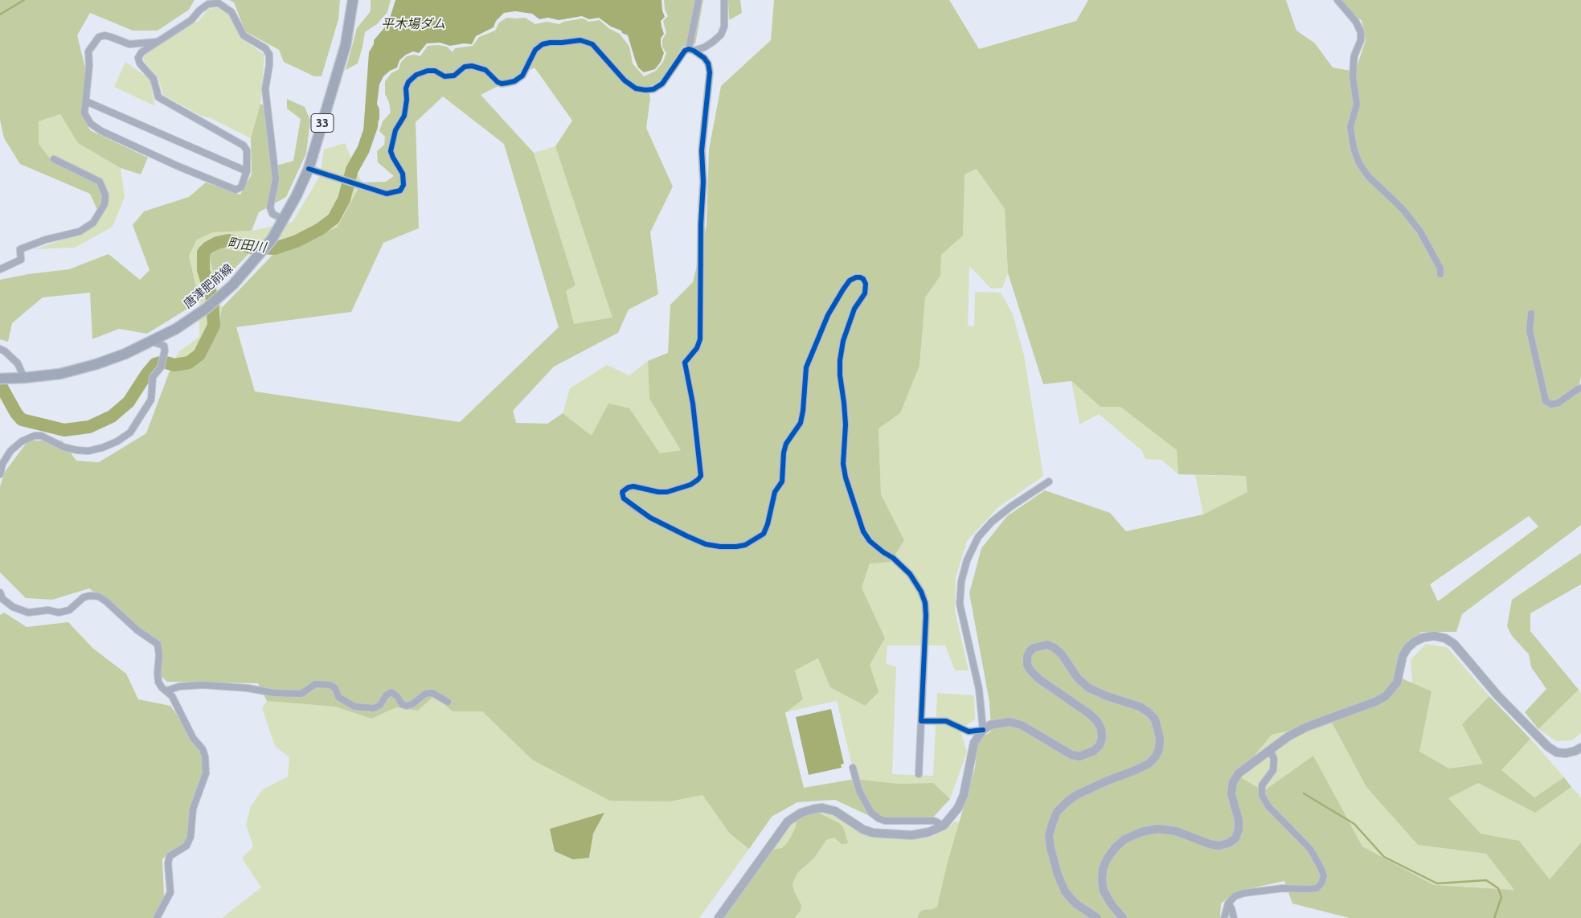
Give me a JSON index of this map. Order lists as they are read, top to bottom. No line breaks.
{"streets":{"main road":["33","唐津肥前線"]},"water":["平木場ダム","町田川"]}
